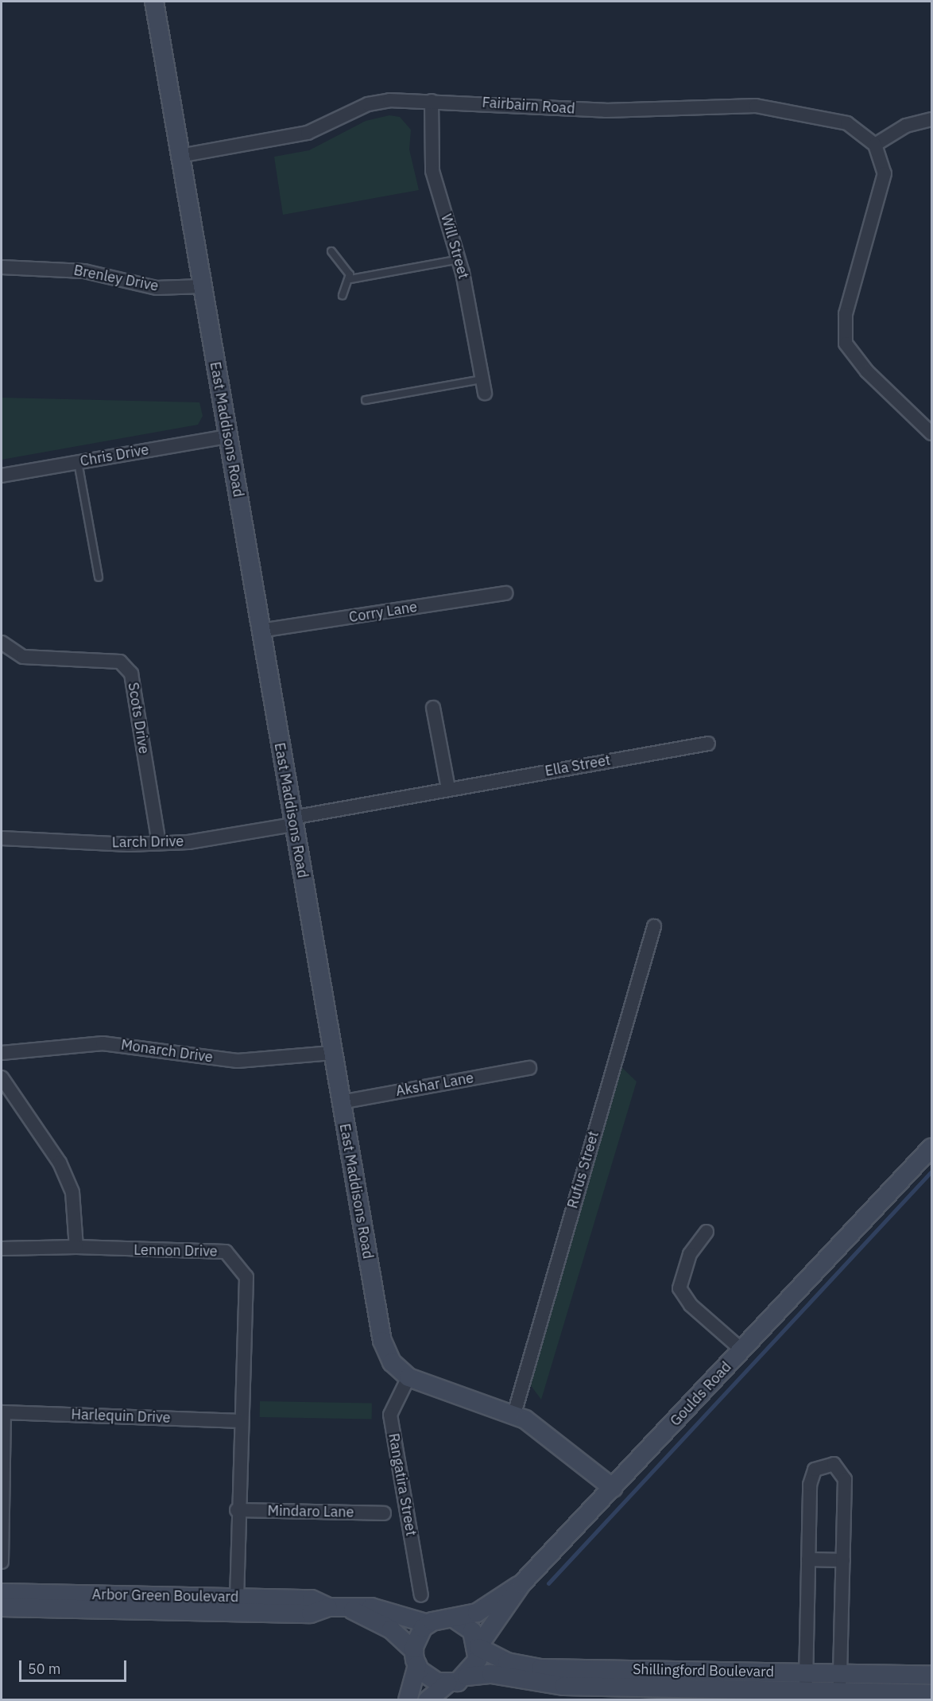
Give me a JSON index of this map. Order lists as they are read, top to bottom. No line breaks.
{"streets":{"street":["Fairbairn Road","Will Street","Brenley Drive","East Maddisons Road","Chris Drive","Corry Lane","Scots Drive","Ella Street","Larch Drive","Monarch Drive","Akshar Lane","Rufus Street","Lennon Drive","Goulds Road","Harlequin Drive","Rangatira Street","Mindaro Lane","Arbor Green Boulevard","Shillingford Boulevard"]},"crossings":[["Fairbairn Road","Will Street"],["Fairbairn Road","East Maddisons Road"],["Brenley Drive","East Maddisons Road"],["East Maddisons Road","Chris Drive"],["East Maddisons Road","Corry Lane"],["East Maddisons Road","Ella Street"],["East Maddisons Road","Larch Drive"],["East Maddisons Road","Monarch Drive"],["East Maddisons Road","Akshar Lane"],["East Maddisons Road","Rufus Street"],["East Maddisons Road","Goulds Road"],["East Maddisons Road","Rangatira Street"],["Scots Drive","Larch Drive"],["Ella Street","Larch Drive"],["Lennon Drive","Harlequin Drive"],["Lennon Drive","Mindaro Lane"],["Lennon Drive","Arbor Green Boulevard"],["Goulds Road","Arbor Green Boulevard"],["Goulds Road","Shillingford Boulevard"],["Arbor Green Boulevard","Shillingford Boulevard"]],"scale_bar":"50 m"}
